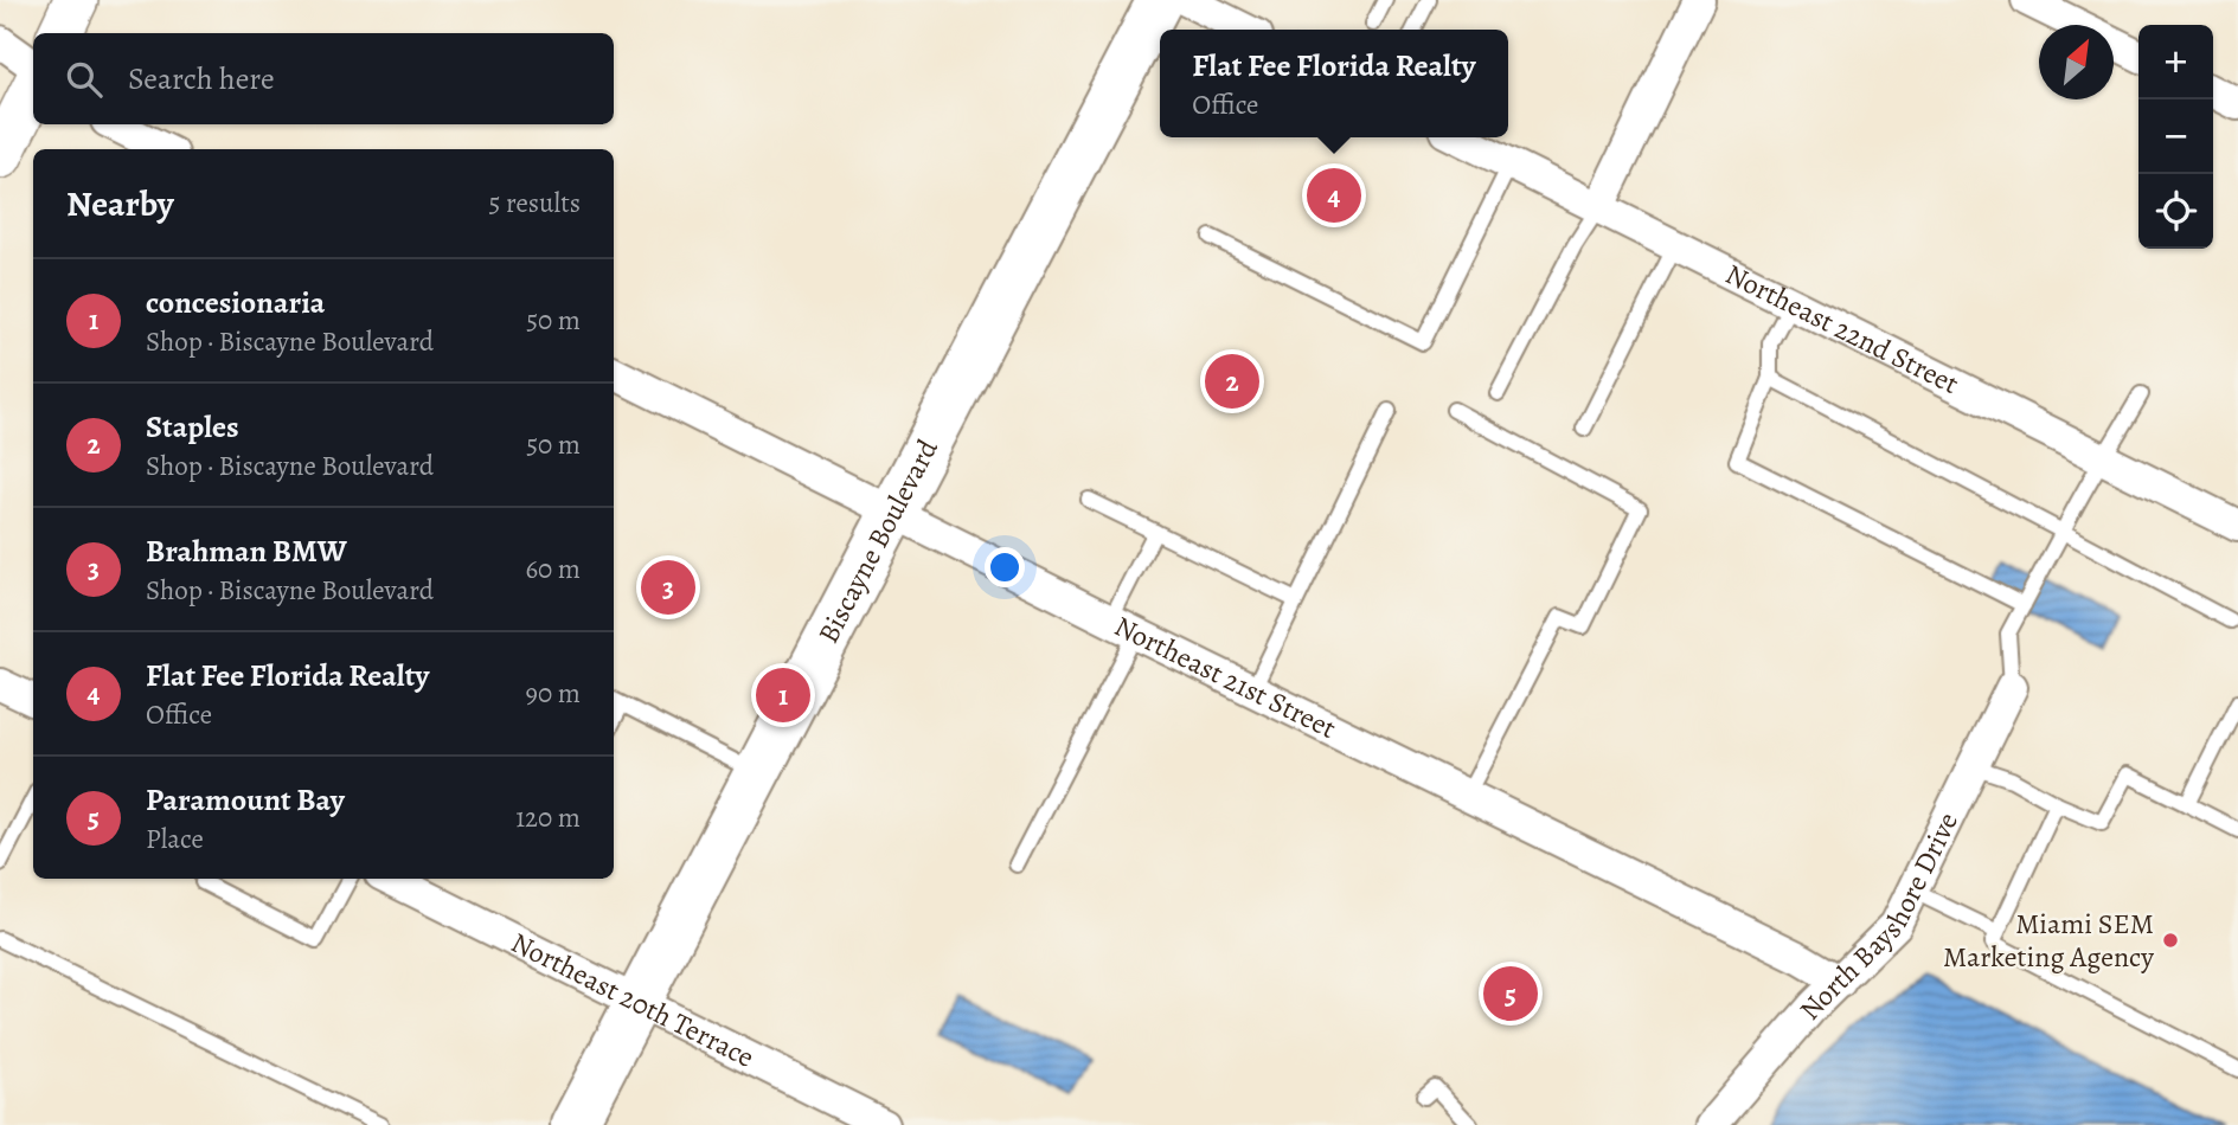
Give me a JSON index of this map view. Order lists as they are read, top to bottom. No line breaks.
{"streets":{"main road":["Biscayne Boulevard"],"street":["Northeast 22nd Street","Northeast 21st Street","North Bayshore Drive","Northeast 20th Terrace"]},"crossings":[["Biscayne Boulevard","Northeast 21st Street"],["Biscayne Boulevard","Northeast 20th Terrace"],["Northeast 21st Street","North Bayshore Drive"]],"places":["Miami SEM Marketing Agency"],"north":"top right","page":{"map_buttons":["+","−"],"popup":["Flat Fee Florida Realty","Office"],"search":"Search here","heading":["Nearby","5 results"],"pins":["4","2","3","1","5"],"list":[{"mark":"1","name":"concesionaria","note":"Shop · Biscayne Boulevard","value":"50 m"},{"mark":"2","name":"Staples","note":"Shop · Biscayne Boulevard","value":"50 m"},{"mark":"3","name":"Brahman BMW","note":"Shop · Biscayne Boulevard","value":"60 m"},{"mark":"4","name":"Flat Fee Florida Realty","note":"Office","value":"90 m"},{"mark":"5","name":"Paramount Bay","note":"Place","value":"120 m"}]}}
